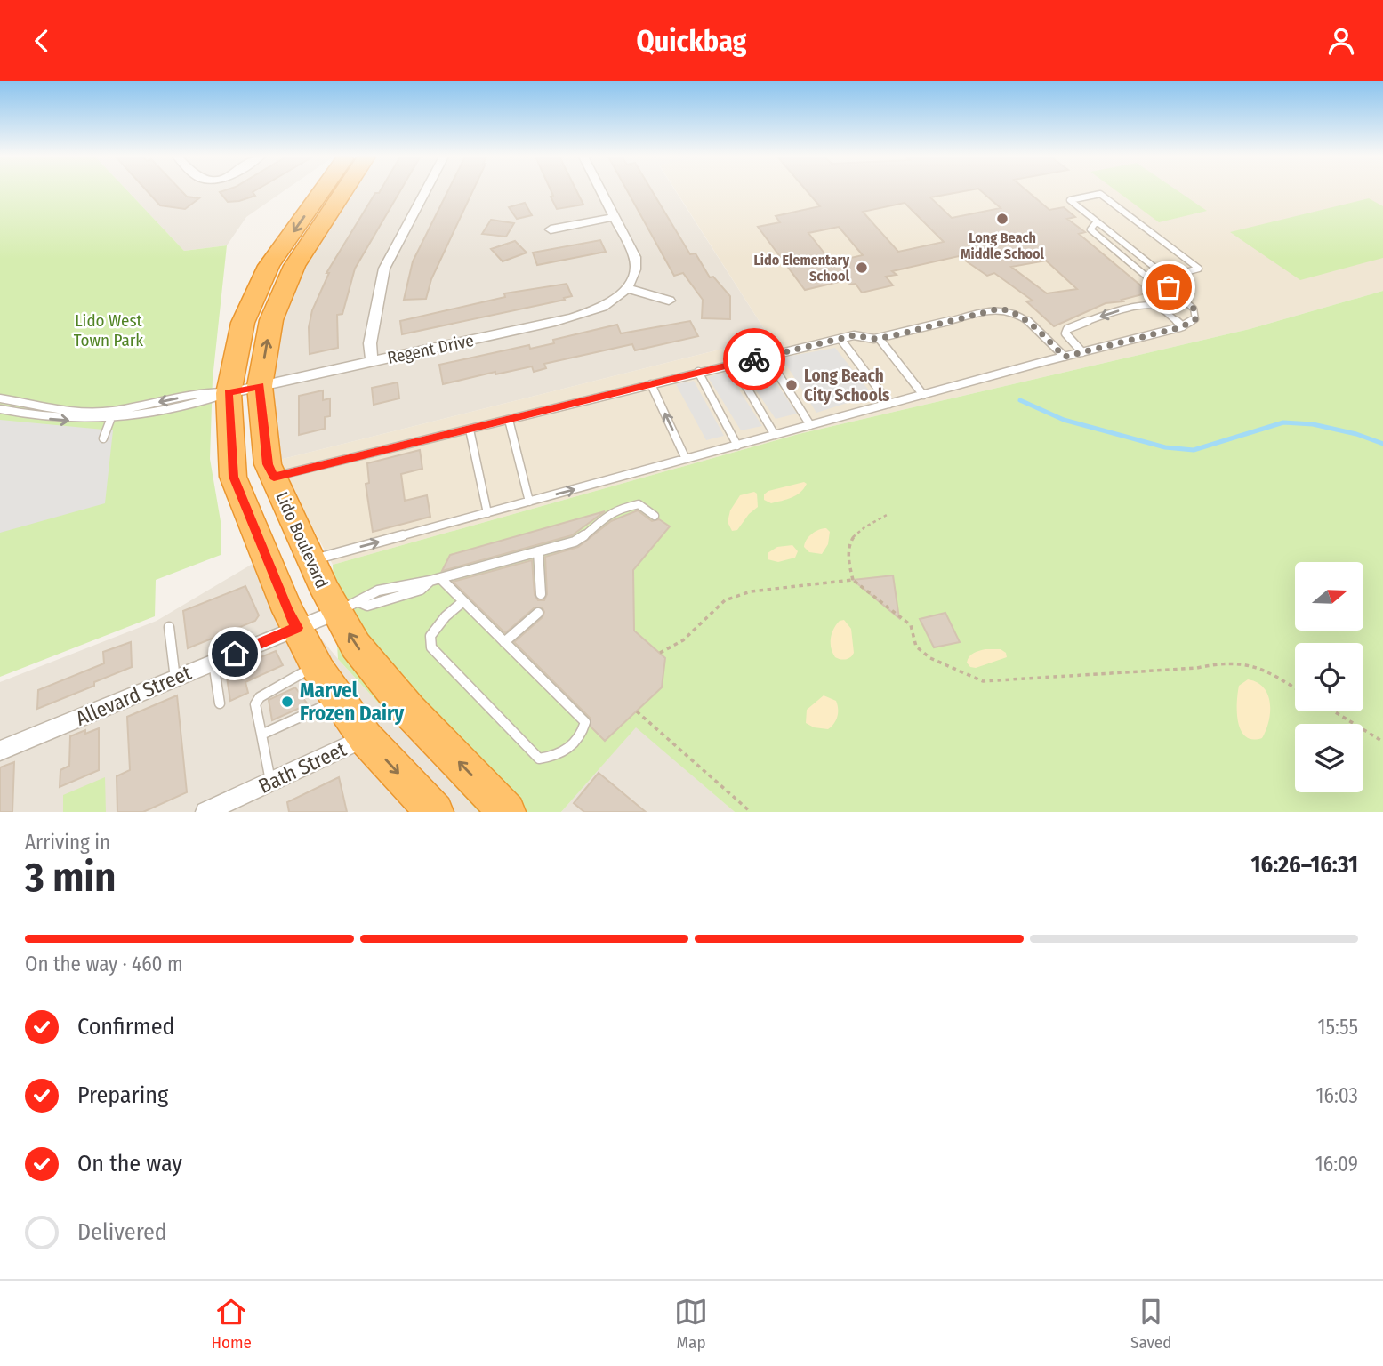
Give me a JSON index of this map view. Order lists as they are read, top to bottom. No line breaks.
{"streets":{"highway":["Lido Boulevard"],"street":["Regent Drive","Allevard Street","Bath Street"]},"crossings":[["Regent Drive","Lido Boulevard"],["Lido Boulevard","Allevard Street"]],"one_way":["Lido Boulevard"],"parks":["Lido West Town Park"],"places":["Long Beach Middle School","Lido Elementary School","Long Beach City Schools","Marvel Frozen Dairy"],"north":"right","page":{"header":"Quickbag","heading":["3 min","Arriving in","16:26–16:31"],"bar":"On the way · 460 m","list":[["Confirmed","15:55"],["Preparing","16:03"],["On the way","16:09"],"Delivered"],"tabs":["Home","Map","Saved"]}}
